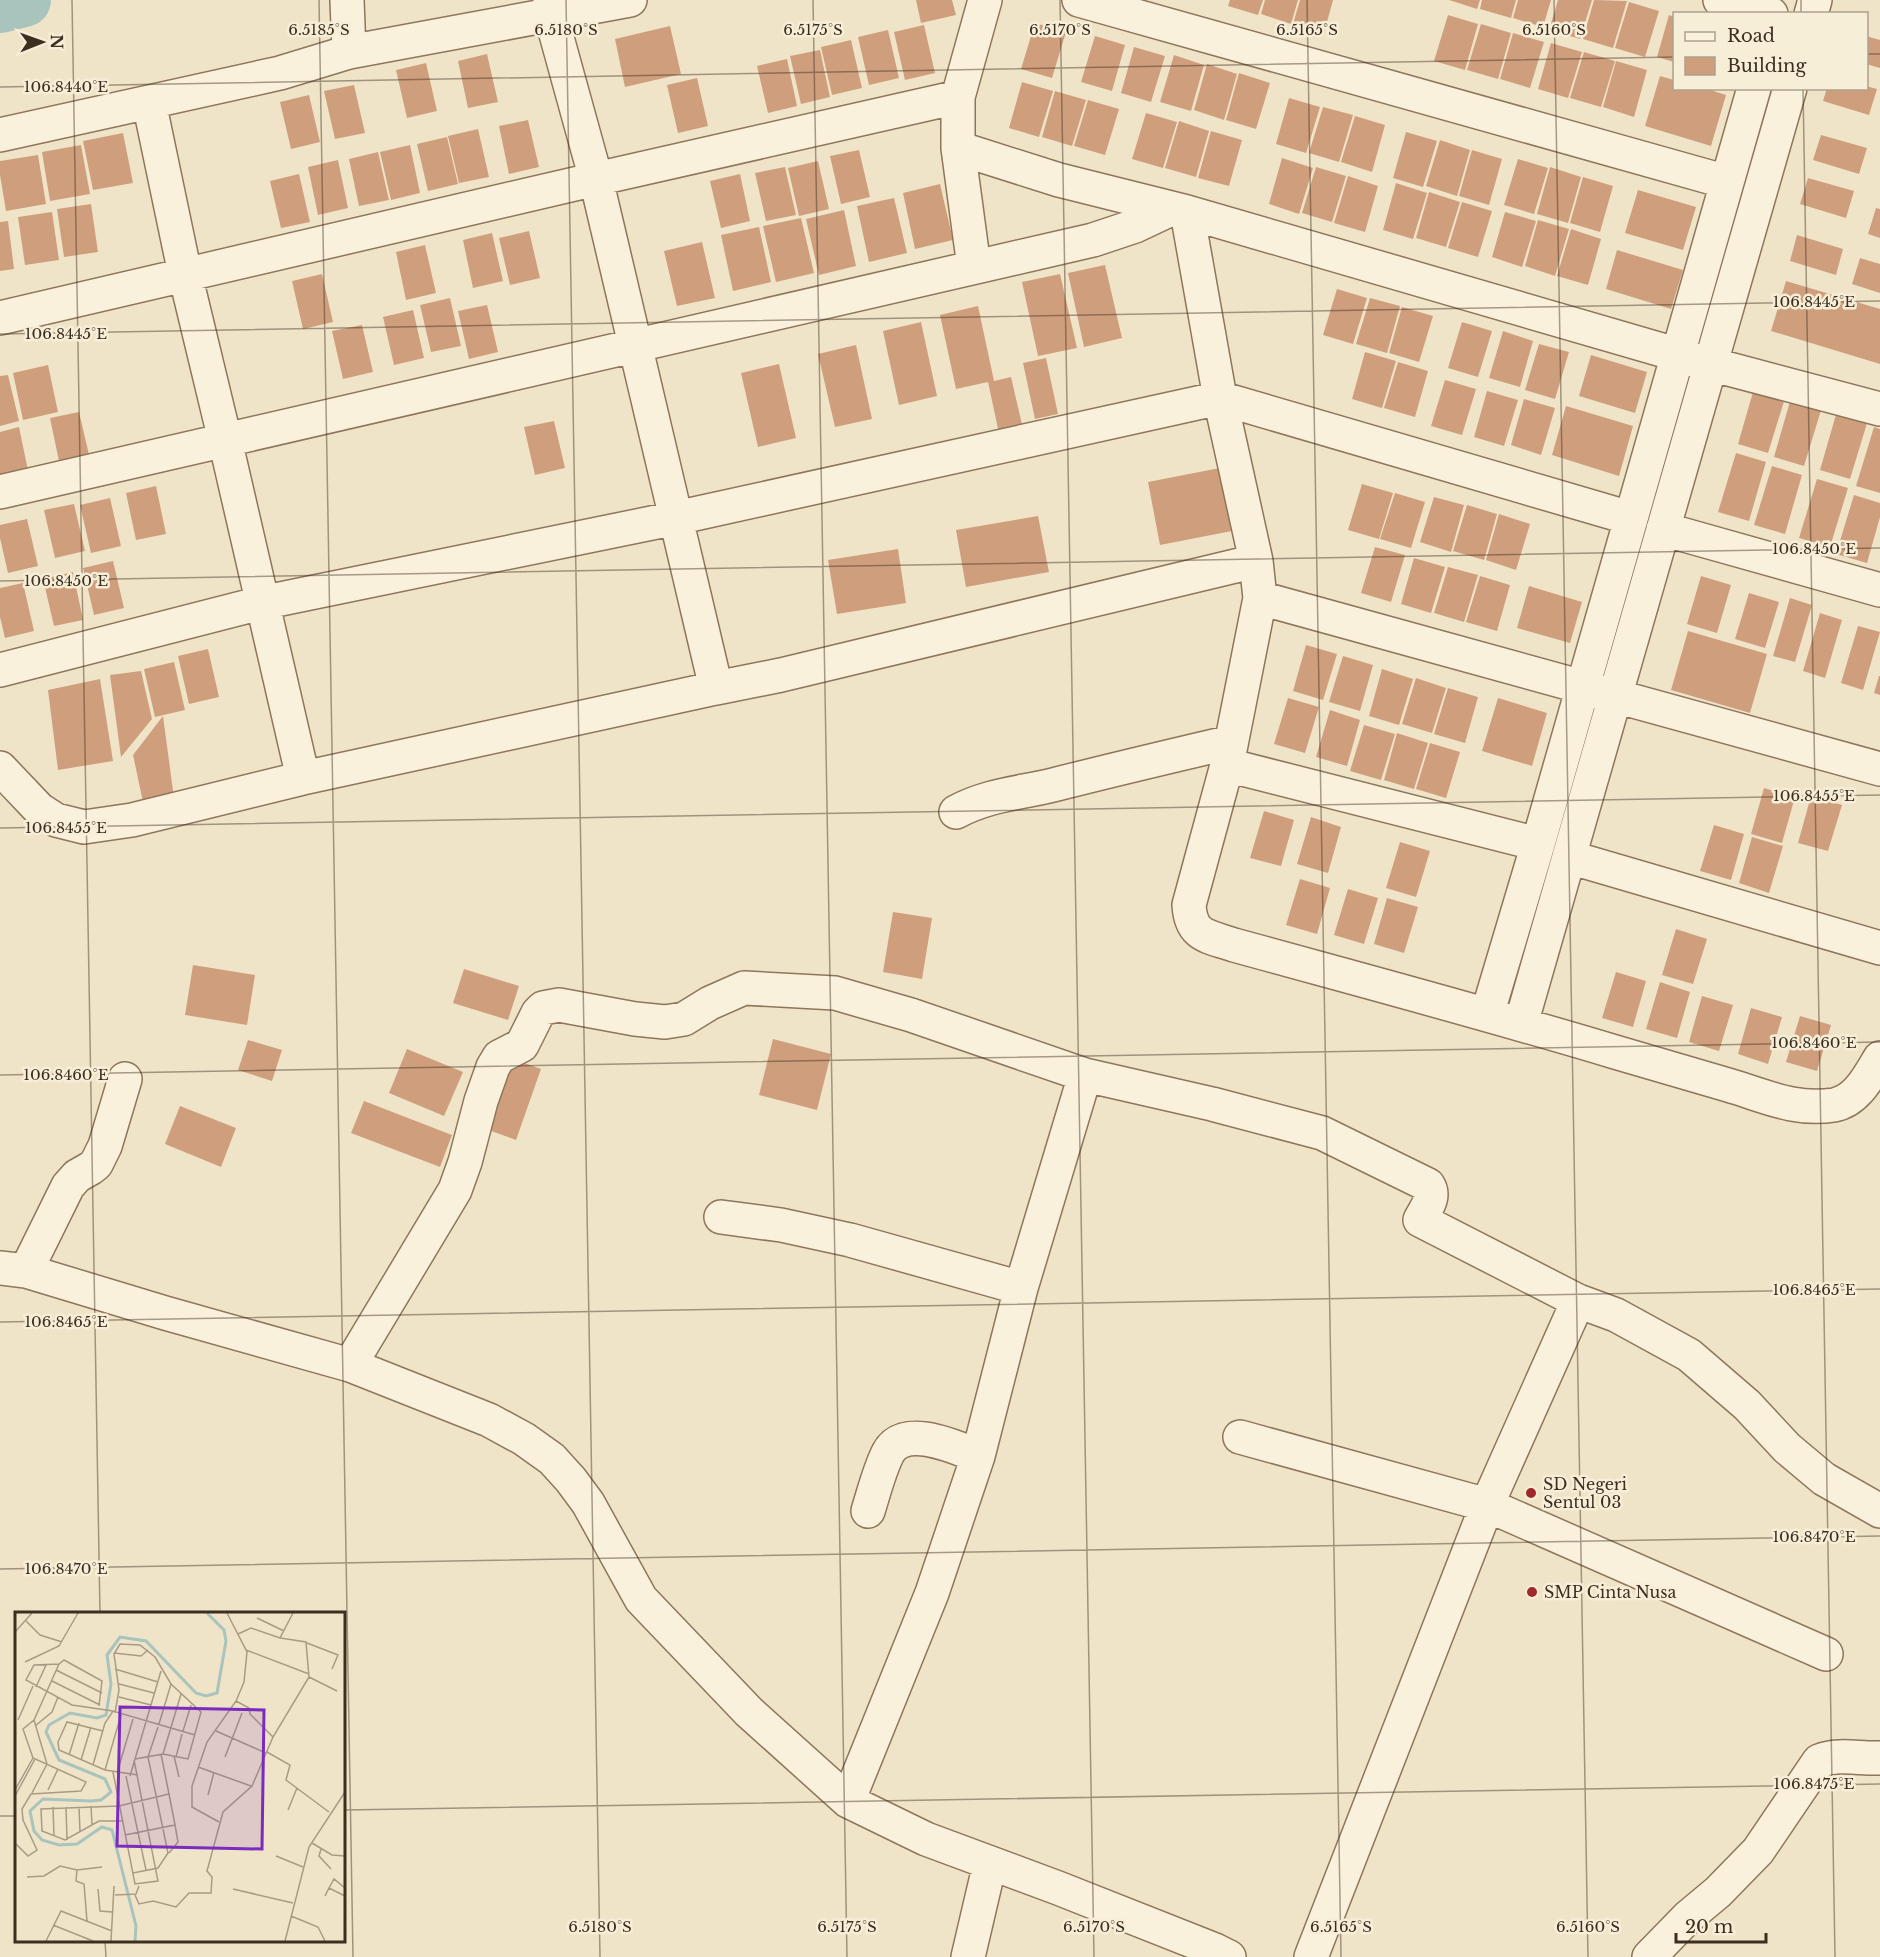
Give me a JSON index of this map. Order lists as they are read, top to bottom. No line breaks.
{"places":["SD Negeri Sentul 03","SMP Cinta Nusa"],"legend":["Road","Building"],"scale_bar":"20 m","north":"right","coordinates":["6.5185°S","6.5180°S","6.5175°S","6.5170°S","6.5165°S","6.5160°S","106.8440°E","106.8445°E","106.8450°E","106.8455°E","106.8460°E","106.8465°E","106.8470°E","106.8475°E"]}
